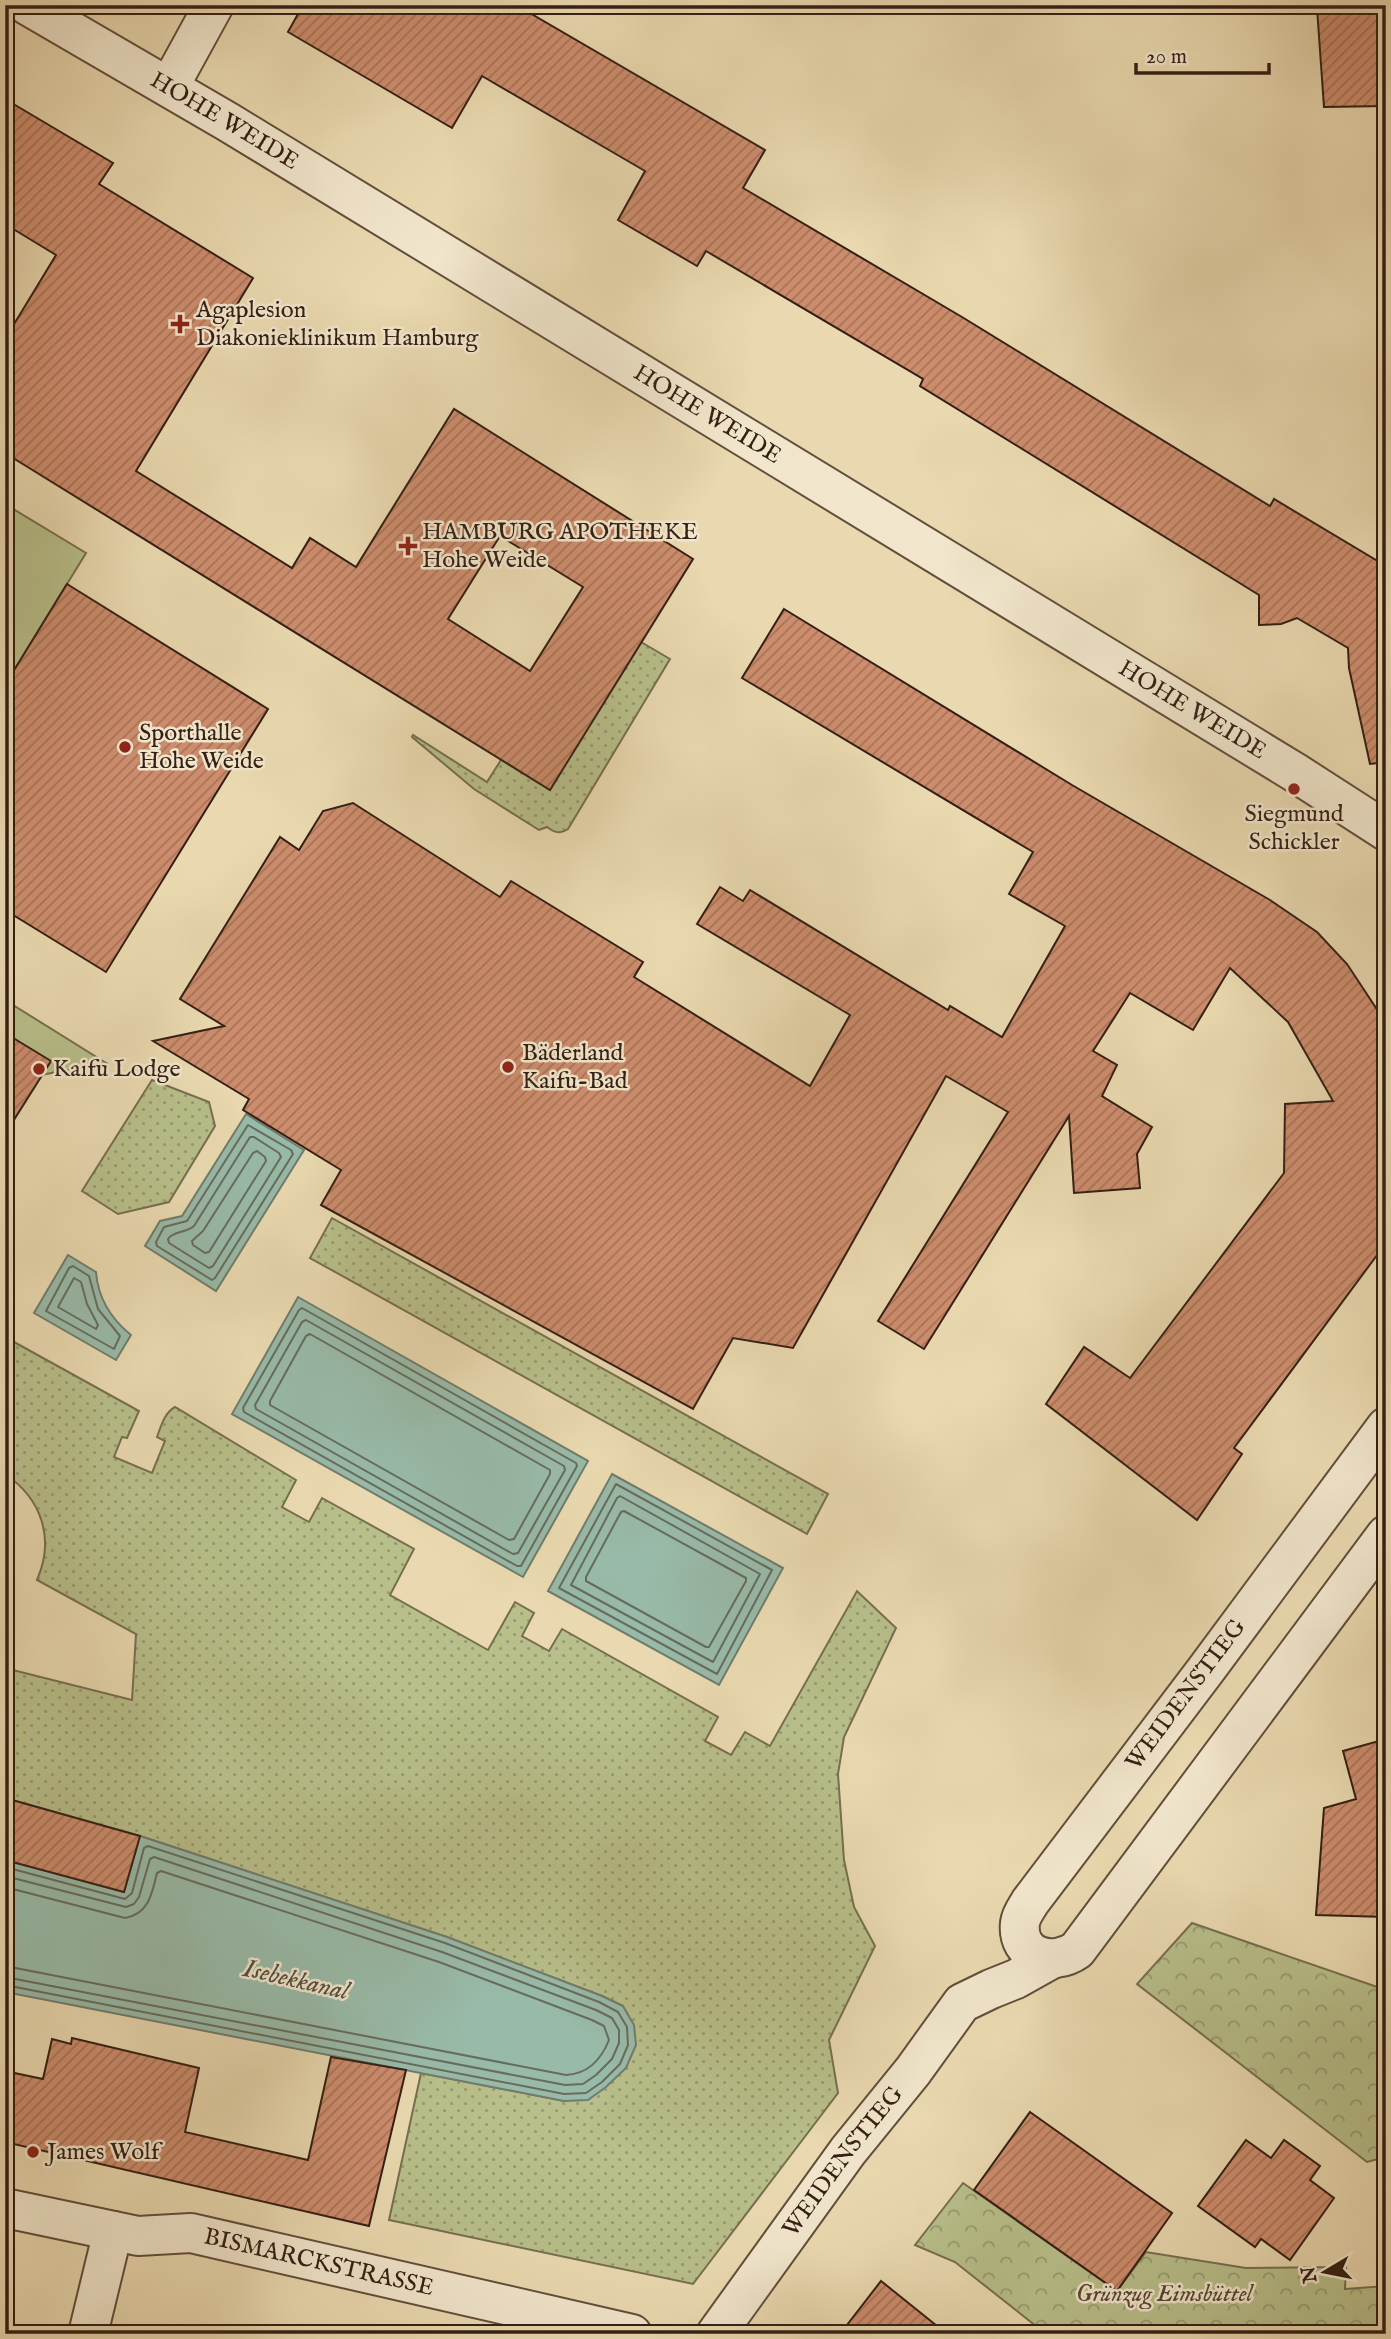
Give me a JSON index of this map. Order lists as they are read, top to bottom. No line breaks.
{"streets":{"street":["HOHE WEIDE","WEIDENSTIEG","BISMARCKSTRASSE"]},"water":["Isebekkanal"],"parks":["Grünzug Eimsbüttel"],"places":{"health":["Agaplesion Diakonieklinikum Hamburg","HAMBURG APOTHEKE Hohe Weide"],"other":["Sporthalle Hohe Weide","Siegmund Schickler","Bäderland Kaifu-Bad","Kaifu Lodge","James Wolf"]},"scale_bar":"20 m","north":"left"}
